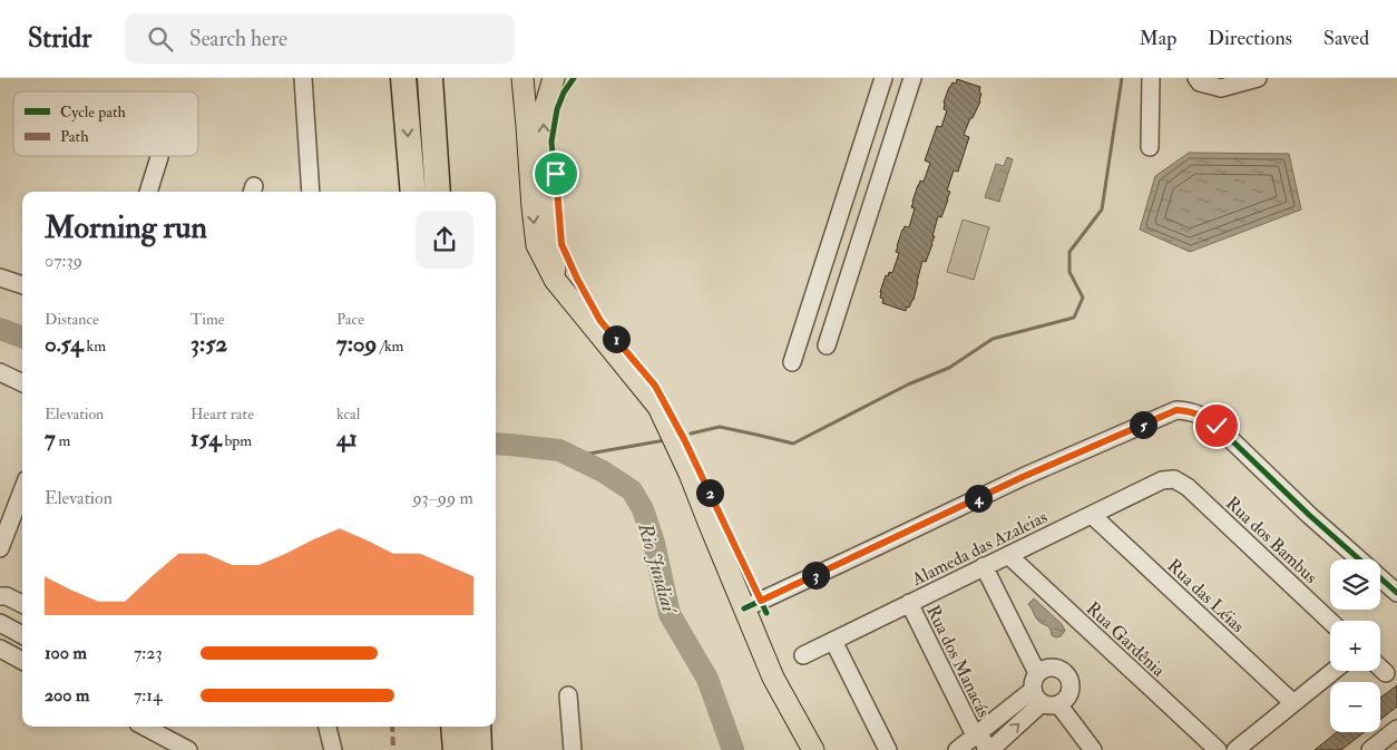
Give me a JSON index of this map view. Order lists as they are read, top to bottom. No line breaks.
{"streets":{"street":["Rua dos Bambus","Alameda das Azaleias","Rua das Léias","Rua Gardênia","Rua dos Manacás"]},"crossings":[["Rua dos Bambus","Alameda das Azaleias"],["Alameda das Azaleias","Rua das Léias"],["Alameda das Azaleias","Rua Gardênia"],["Alameda das Azaleias","Rua dos Manacás"]],"water":["Rio Jundiaí"],"legend":["Cycle path","Path"],"page":{"header":"Stridr","search":"Search here","nav":["Map","Directions","Saved"],"heading":["Morning run","07:39"],"stats":[["Distance","0.54 km"],["Time","3:52"],["Pace","7:09 /km"],["Elevation","7 m"],["Heart rate","154 bpm"],["kcal","41"]],"pins":["1","5","2","4","3"],"chart":["Elevation","93–99 m"],"map_buttons":["+","−"],"list":[{"name":"100 m","note":"7:23"},{"name":"200 m","note":"7:14"}]}}
